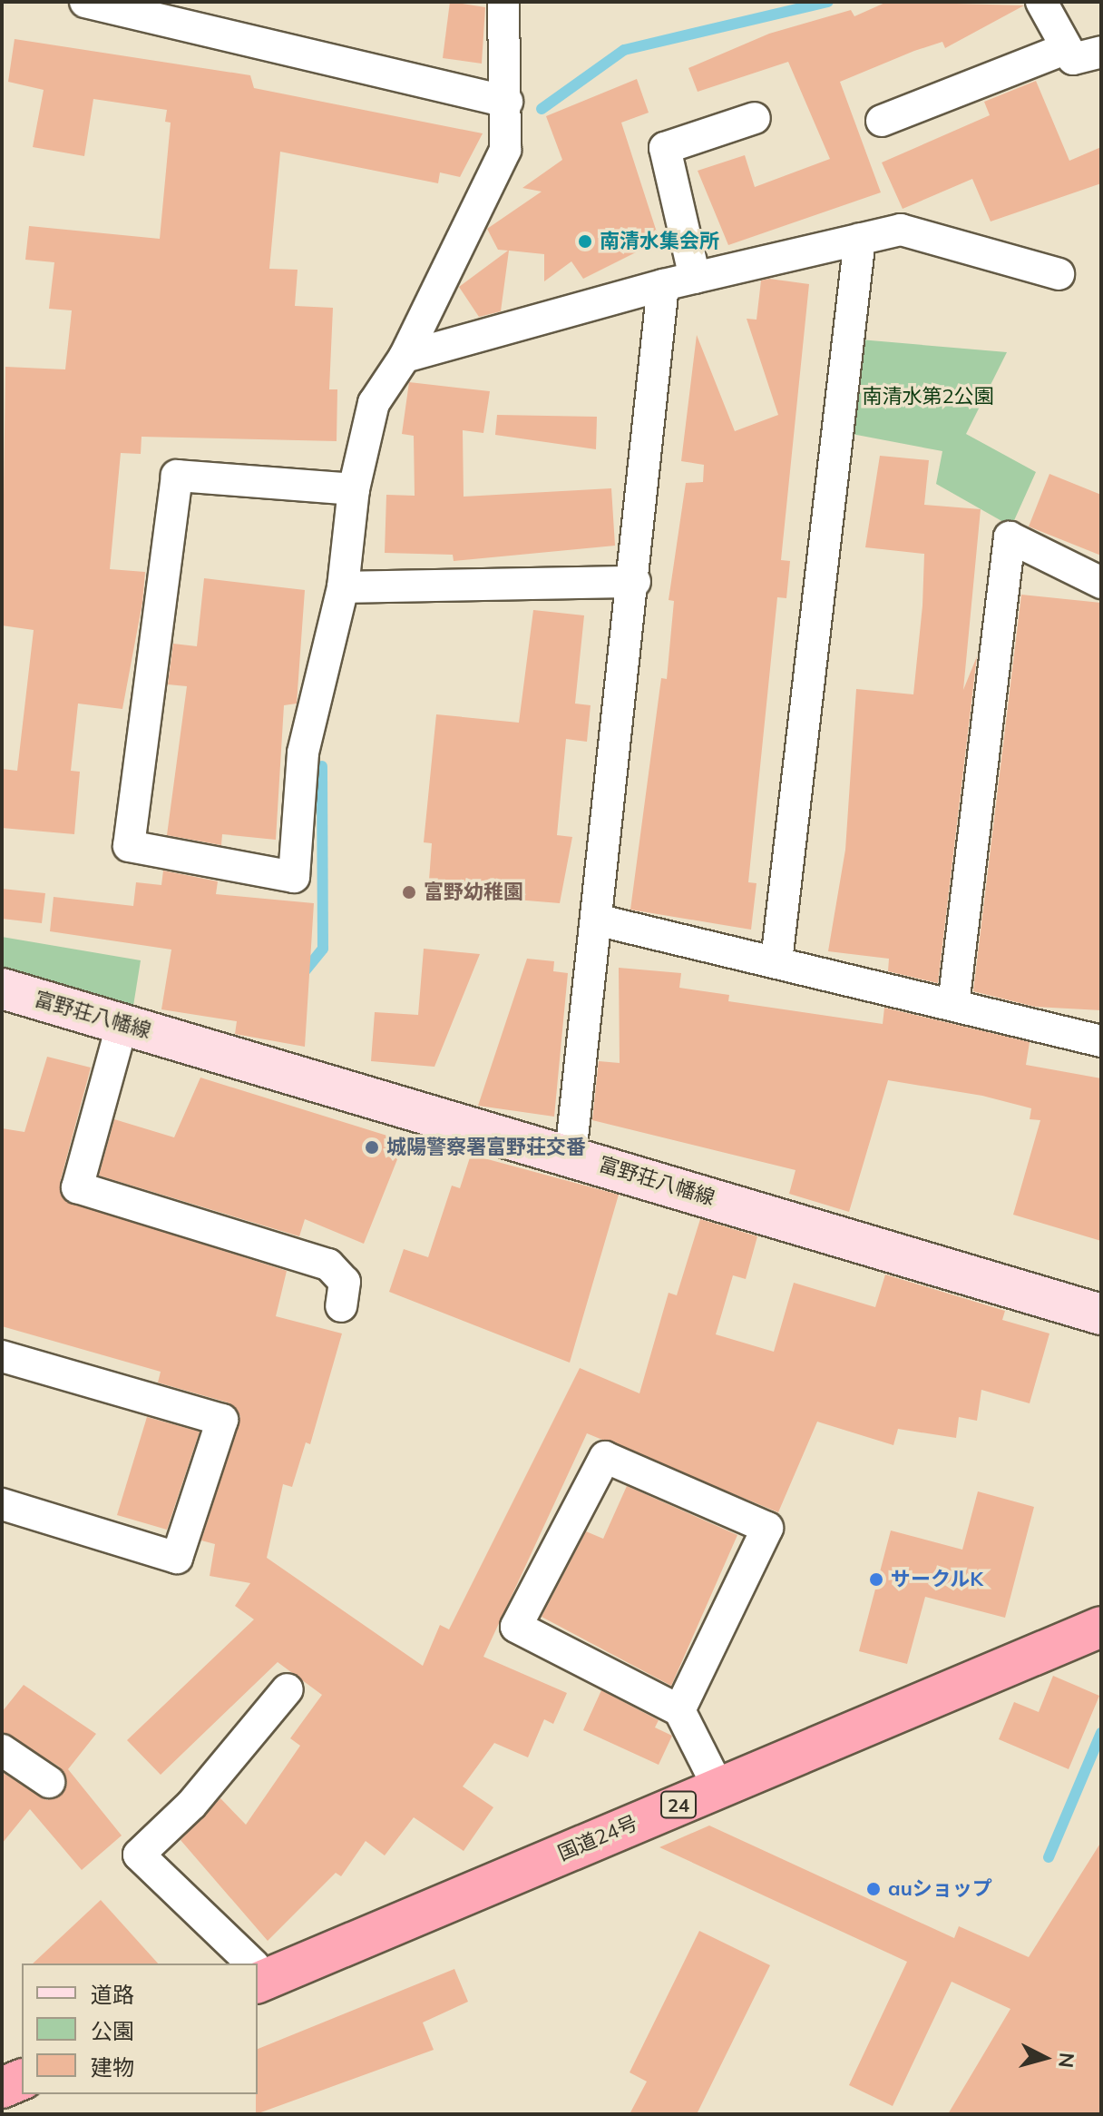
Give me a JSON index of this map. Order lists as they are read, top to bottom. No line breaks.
{"streets":{"highway":["24","国道24号"],"main road":["富野荘八幡線"]},"parks":["南清水第2公園"],"places":["南清水集会所","富野幼稚園","城陽警察署富野荘交番","サークルK","auショップ"],"legend":["道路","公園","建物"],"north":"right"}
